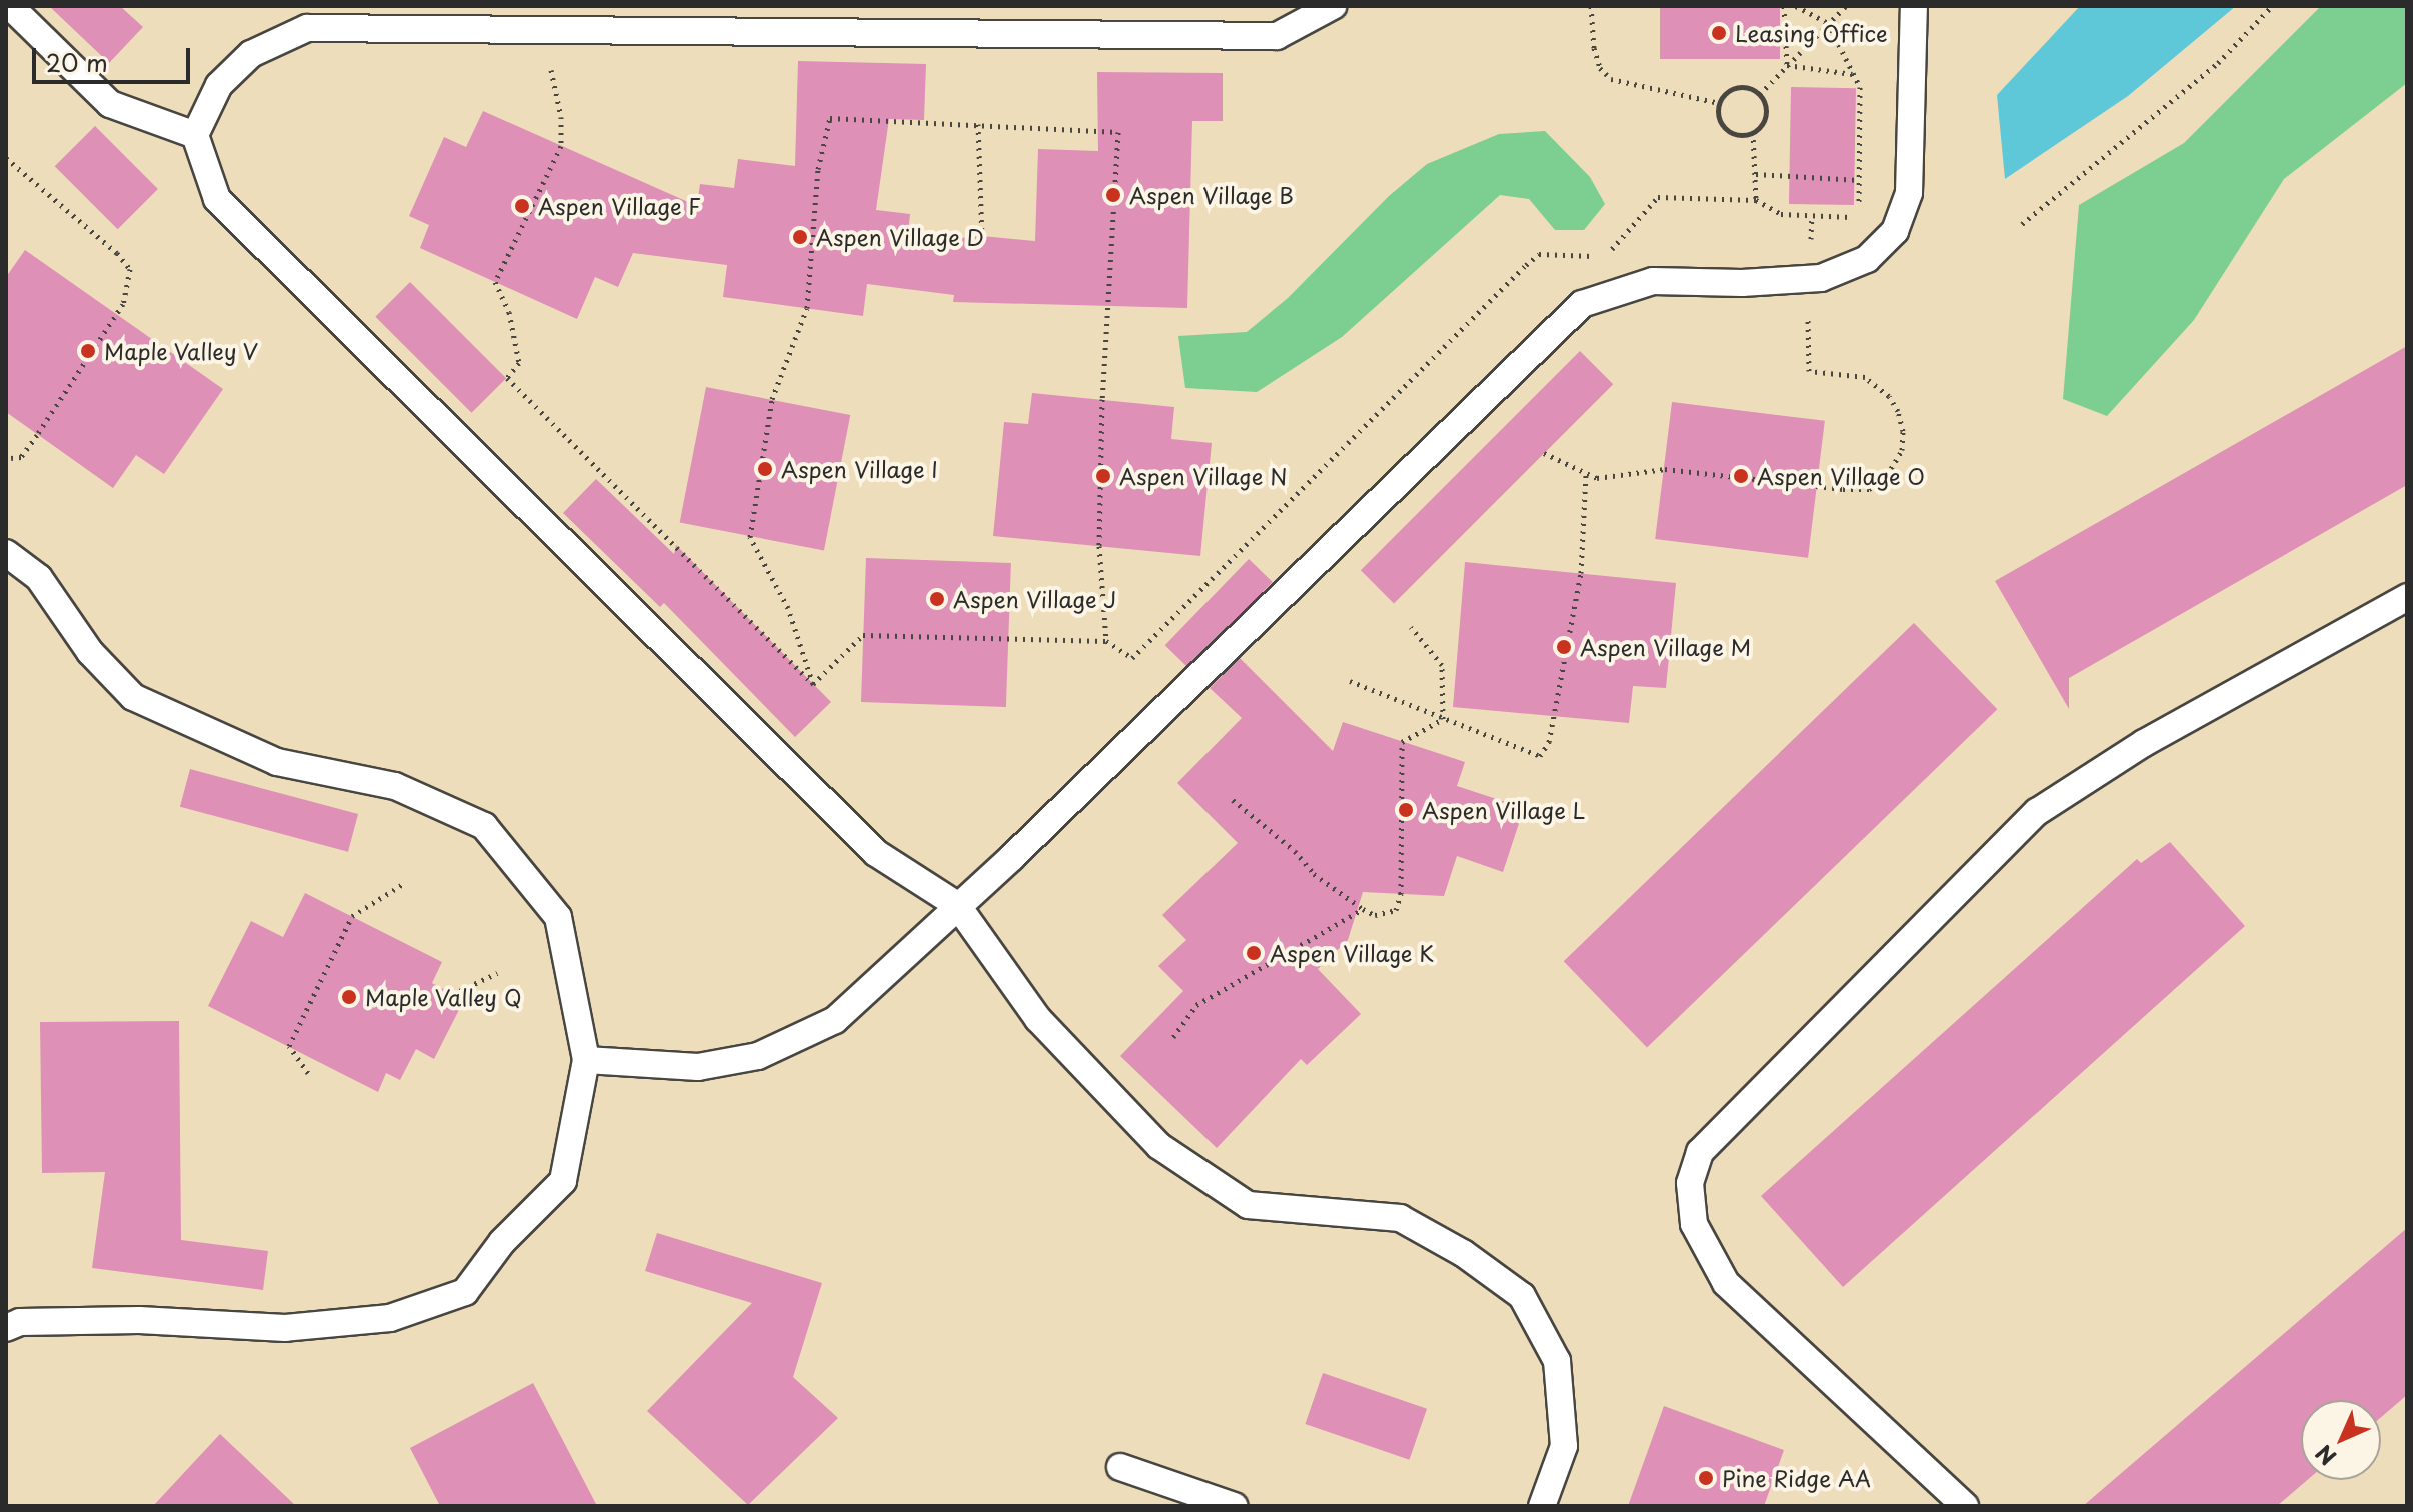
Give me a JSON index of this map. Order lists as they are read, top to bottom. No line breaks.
{"places":["Leasing Office","Aspen Village B","Aspen Village F","Aspen Village D","Maple Valley V","Aspen Village I","Aspen Village N","Aspen Village O","Aspen Village J","Aspen Village M","Aspen Village L","Aspen Village K","Maple Valley Q","Pine Ridge AA"],"scale_bar":"20 m","north":"bottom left"}
